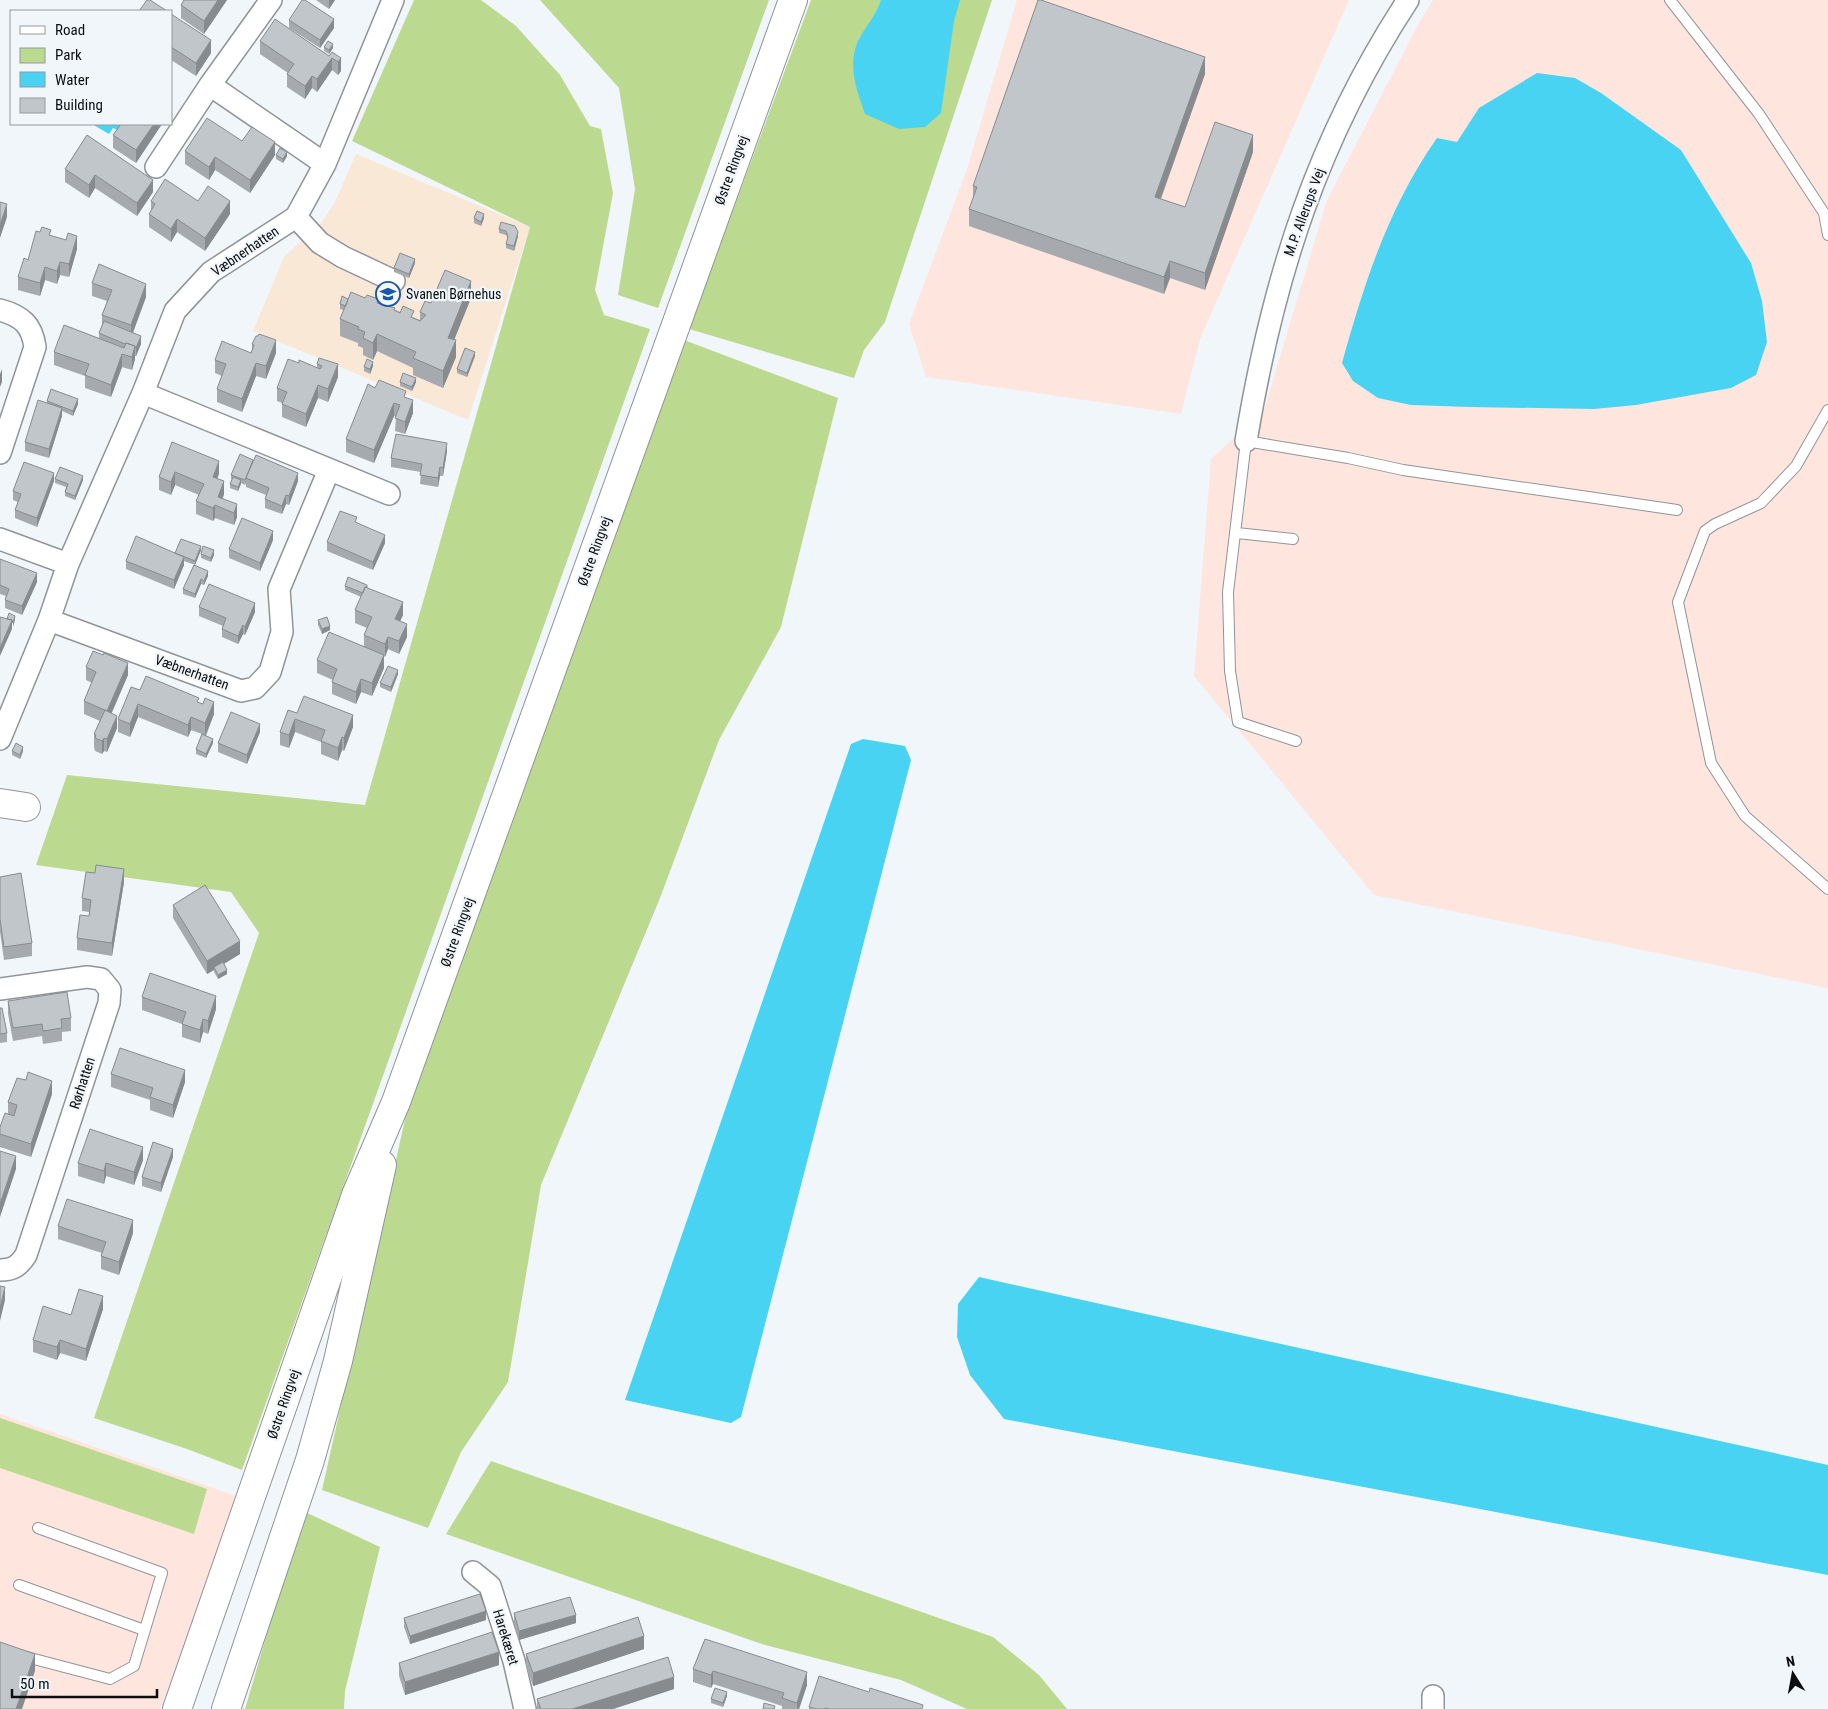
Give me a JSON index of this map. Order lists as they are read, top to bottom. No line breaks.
{"streets":{"main road":["Østre Ringvej"],"street":["M.P. Allerups Vej","Væbnerhatten","Rørhatten","Harekæret"]},"places":{"school or university":["Svanen Børnehus"]},"legend":["Road","Park","Water","Building"],"scale_bar":"50 m","north":"top"}
